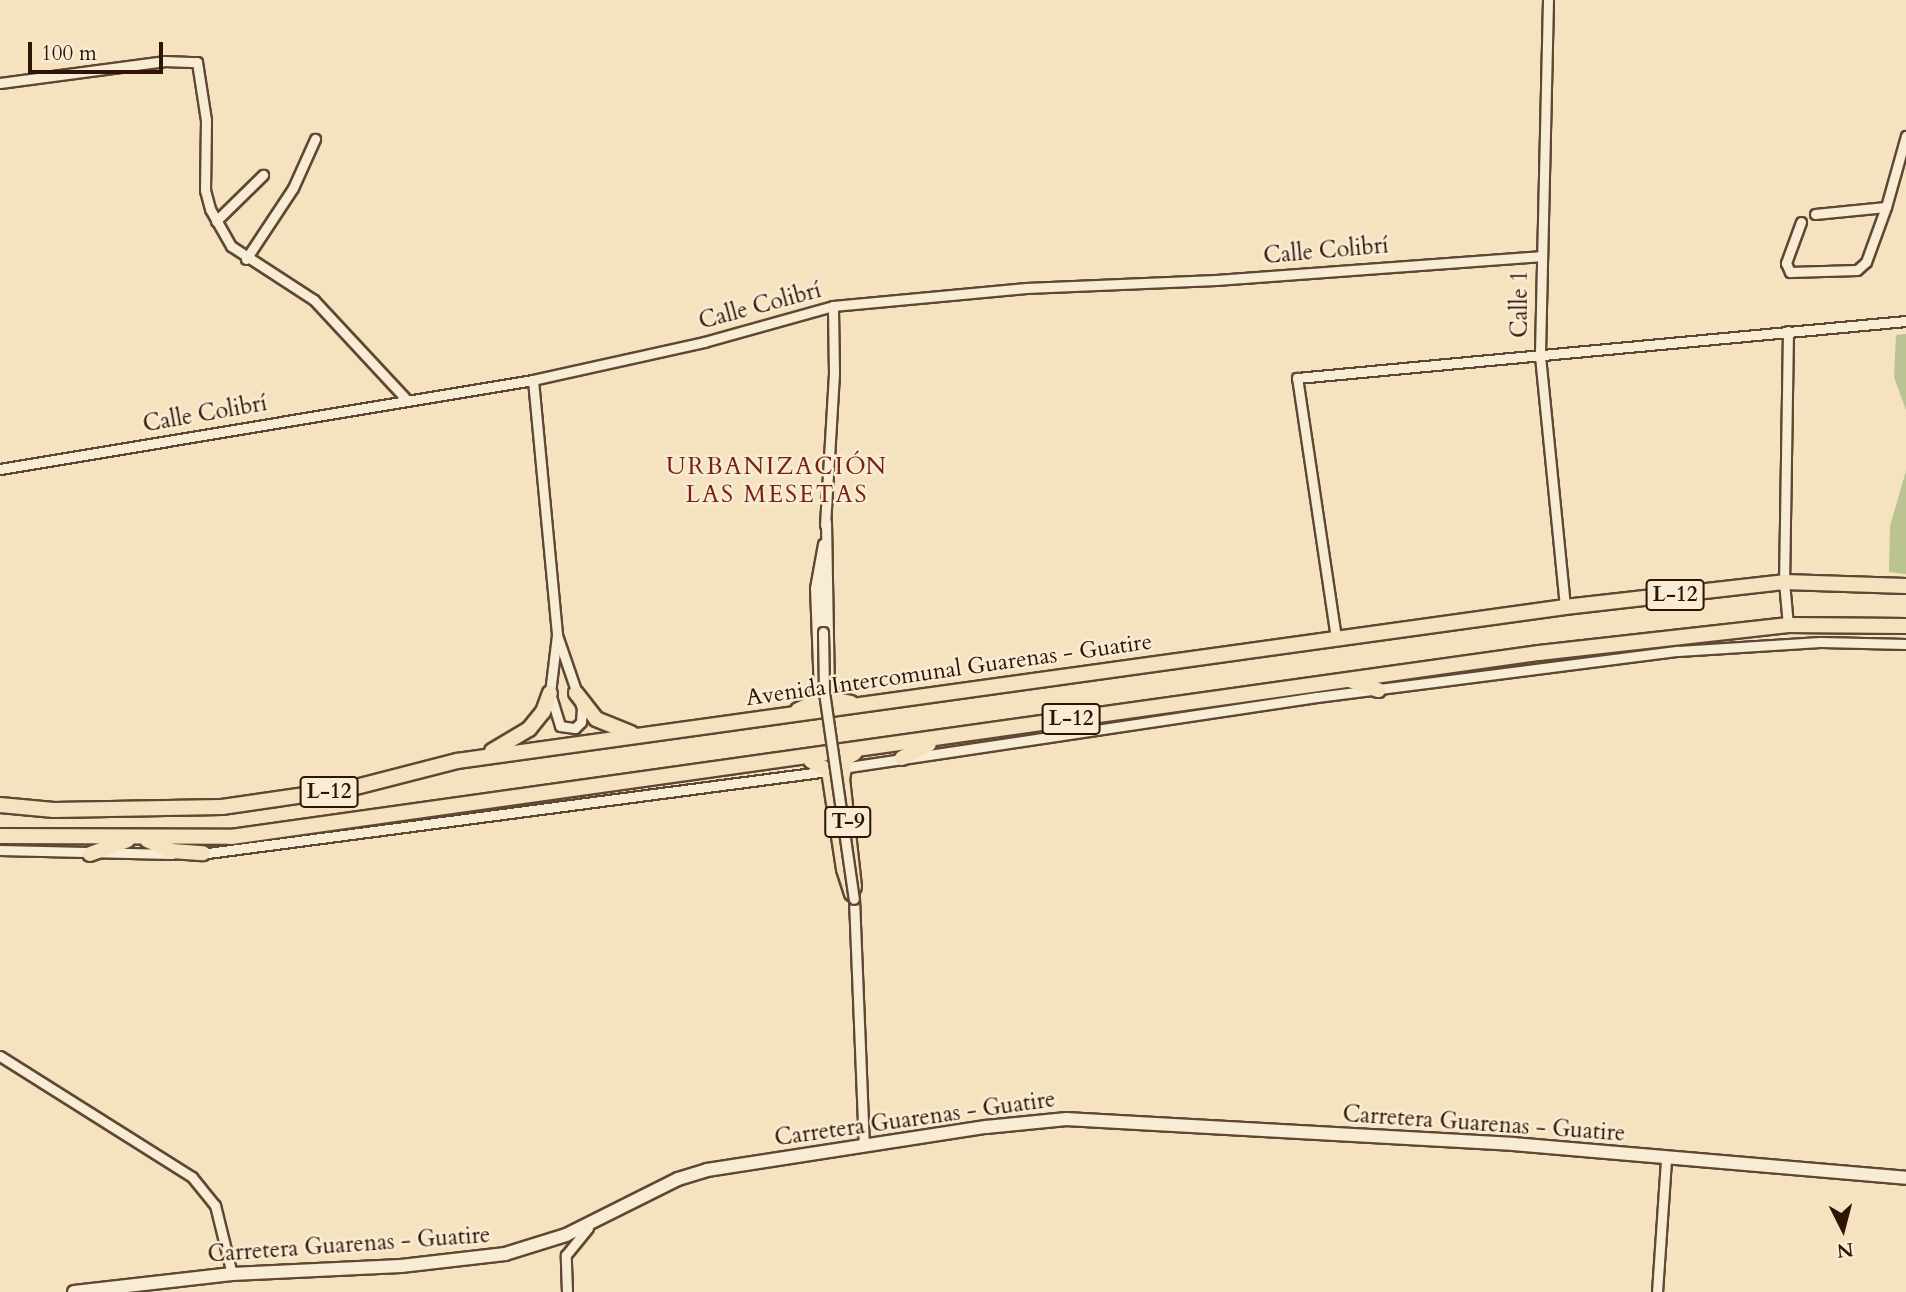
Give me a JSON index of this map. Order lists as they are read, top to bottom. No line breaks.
{"streets":{"highway":["L-12","Avenida Intercomunal Guarenas - Guatire","T-9"],"main road":["Carretera Guarenas - Guatire"],"street":["Calle Colibrí","Calle 1"]},"crossings":[["Calle Colibrí","Calle 1"],["Calle 1","Avenida Intercomunal Guarenas - Guatire"],["L-12","T-9"]],"districts":["URBANIZACIÓN LAS MESETAS"],"scale_bar":"100 m","north":"bottom"}
